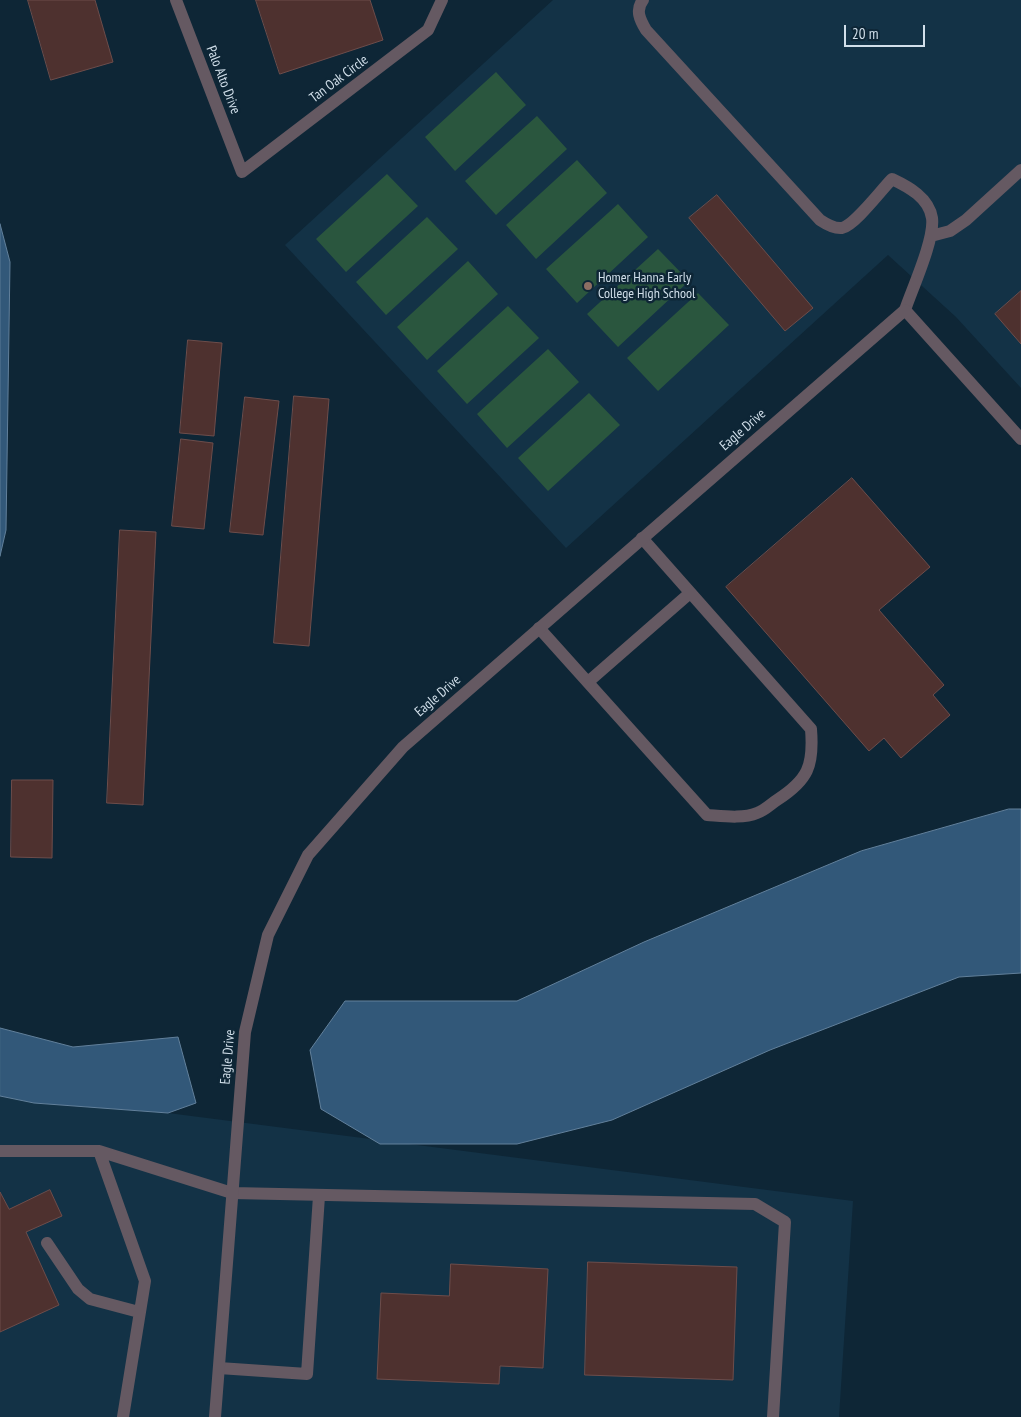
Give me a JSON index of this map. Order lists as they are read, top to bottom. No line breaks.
{"streets":{"street":["Tan Oak Circle","Palo Alto Drive","Eagle Drive"]},"crossings":[["Tan Oak Circle","Palo Alto Drive"]],"places":["Homer Hanna Early College High School"],"scale_bar":"20 m"}
